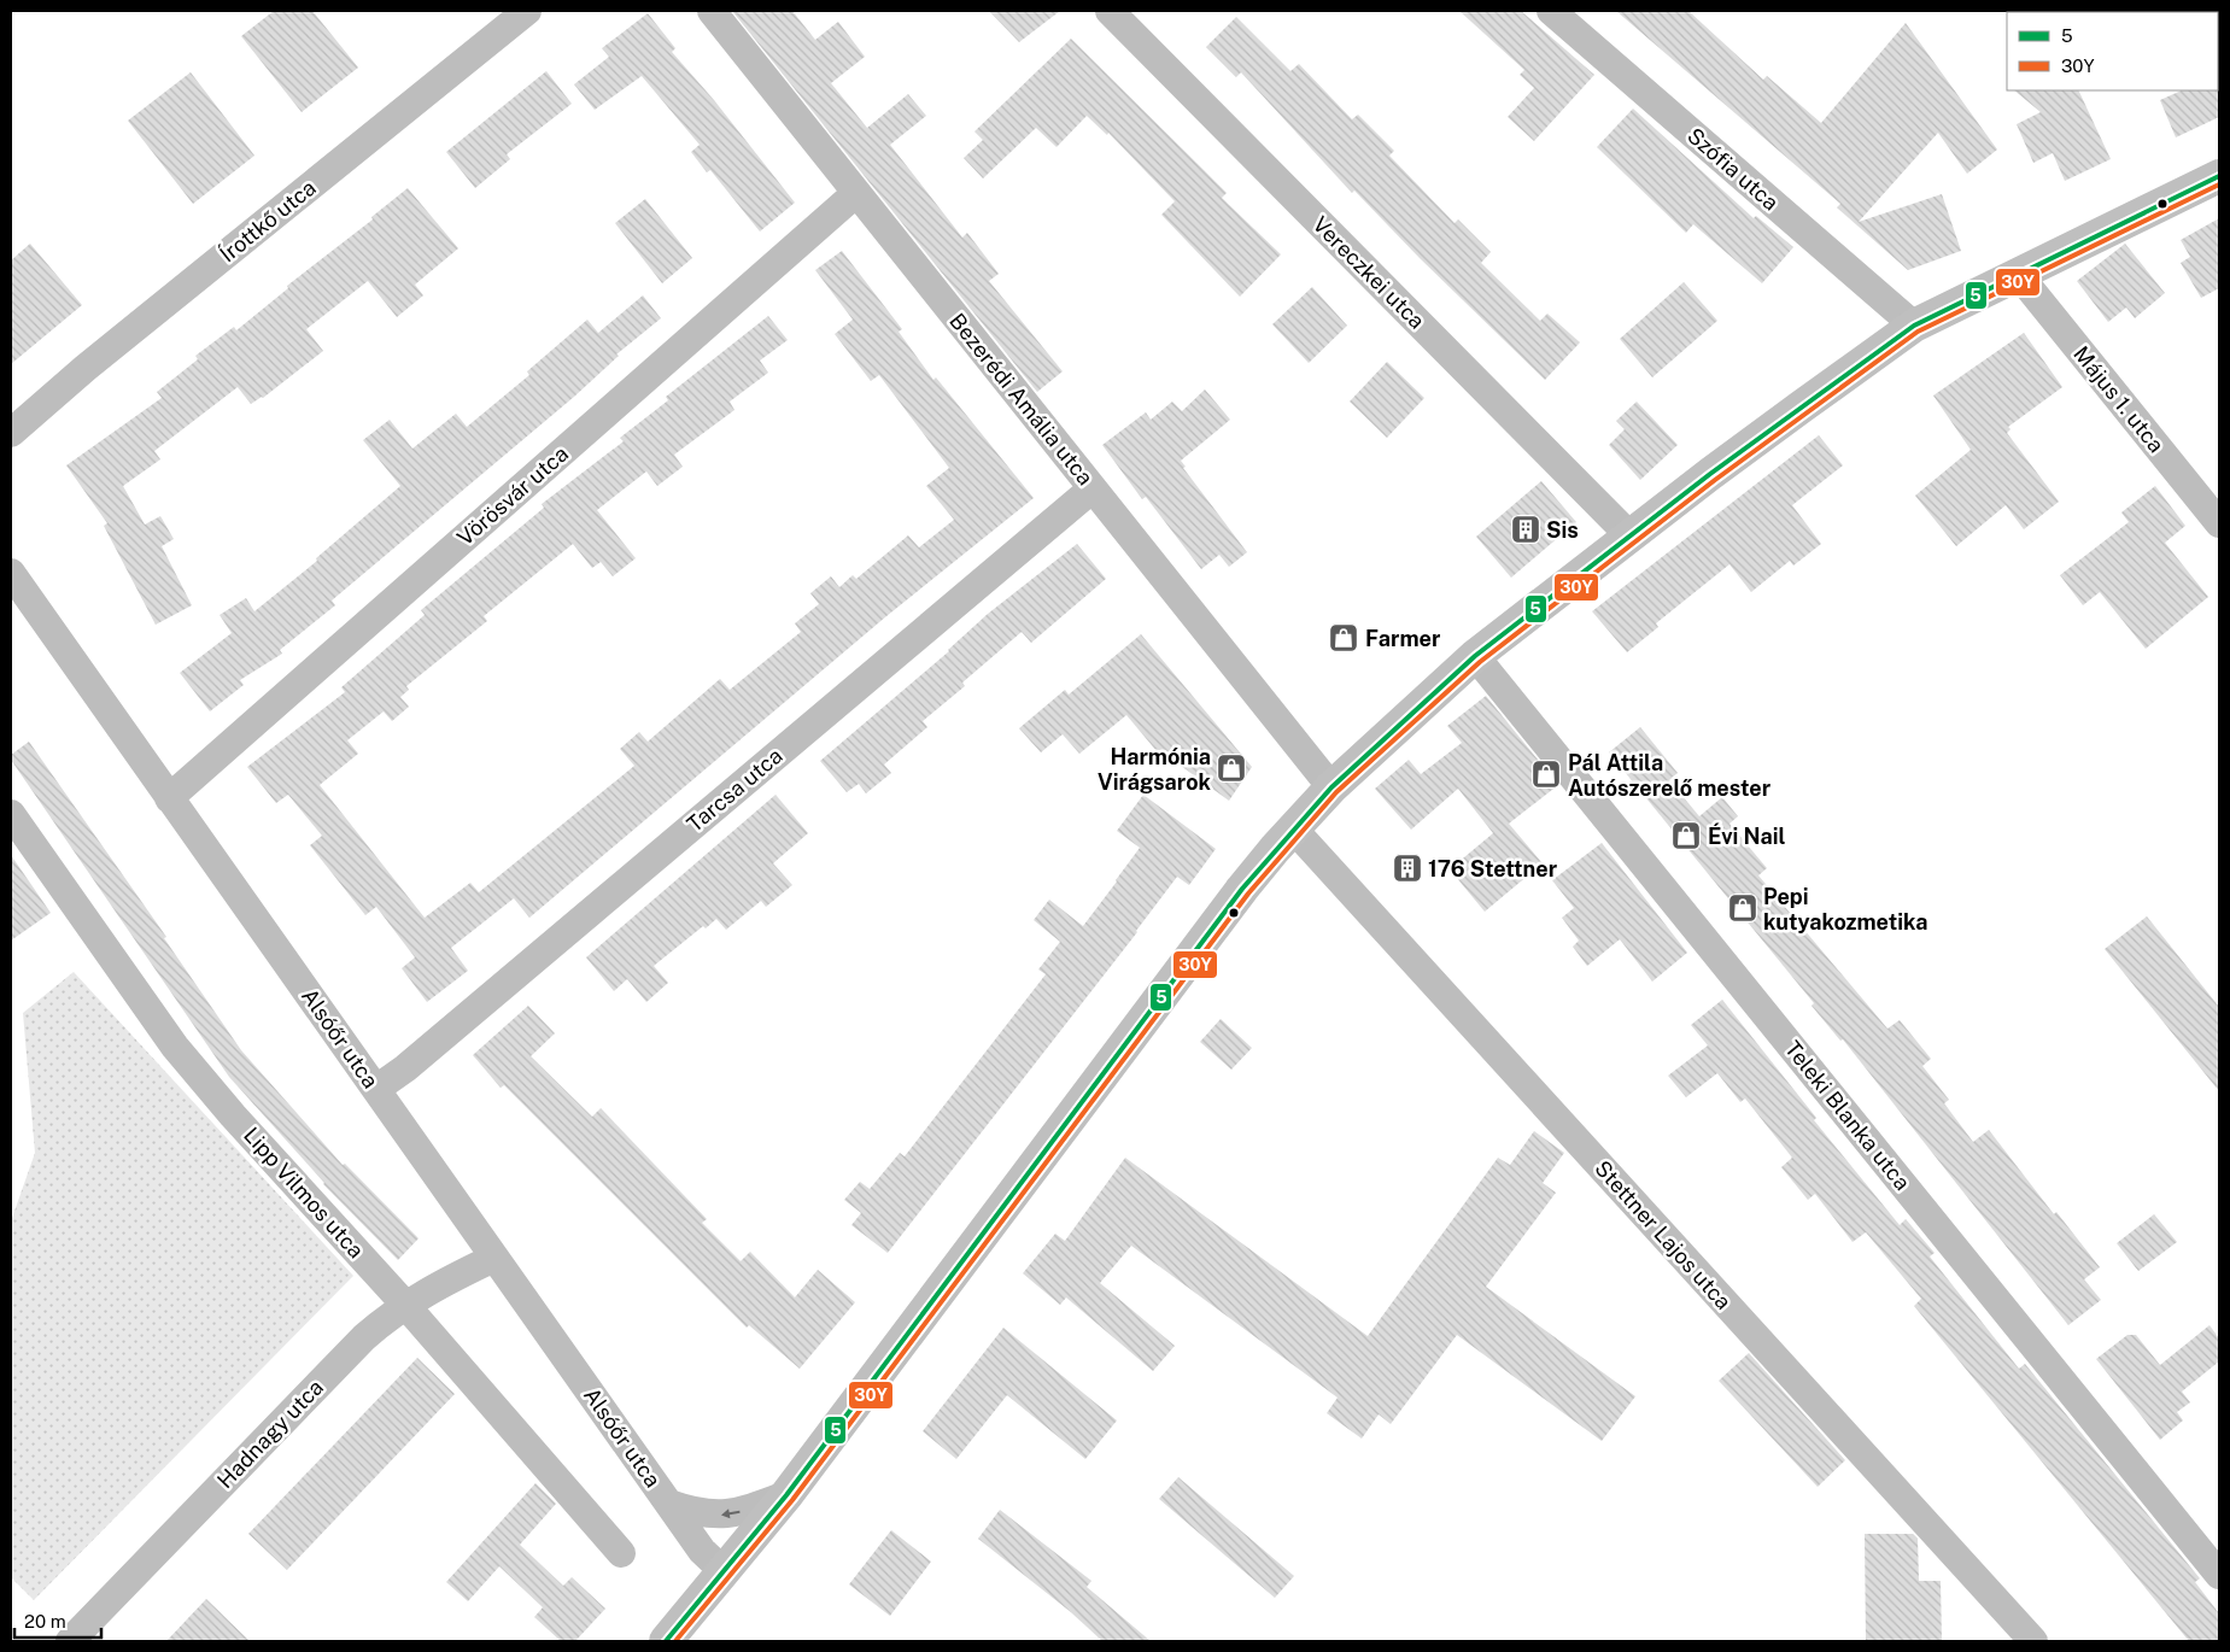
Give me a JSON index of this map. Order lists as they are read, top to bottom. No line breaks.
{"streets":{"street":["Szófia utca","Írottkő utca","Vereczkei utca","Bezerédi Amália utca","Május 1. utca","Vörösvár utca","Tarcsa utca","Alsóőr utca","Teleki Blanka utca","Lipp Vilmos utca","Stettner Lajos utca","Hadnagy utca"]},"crossings":[["Bezerédi Amália utca","Vörösvár utca"],["Bezerédi Amália utca","Tarcsa utca"],["Vörösvár utca","Alsóőr utca"],["Tarcsa utca","Alsóőr utca"],["Alsóőr utca","Hadnagy utca"],["Lipp Vilmos utca","Hadnagy utca"]],"places":{"building":["Sis","176 Stettner"],"shop":["Farmer","Harmónia Virágsarok","Pál Attila Autószerelő mester","Évi Nail","Pepi kutyakozmetika"]},"lines":["transit line 5","transit line 30Y"],"legend":["5","30Y"],"scale_bar":"20 m"}
